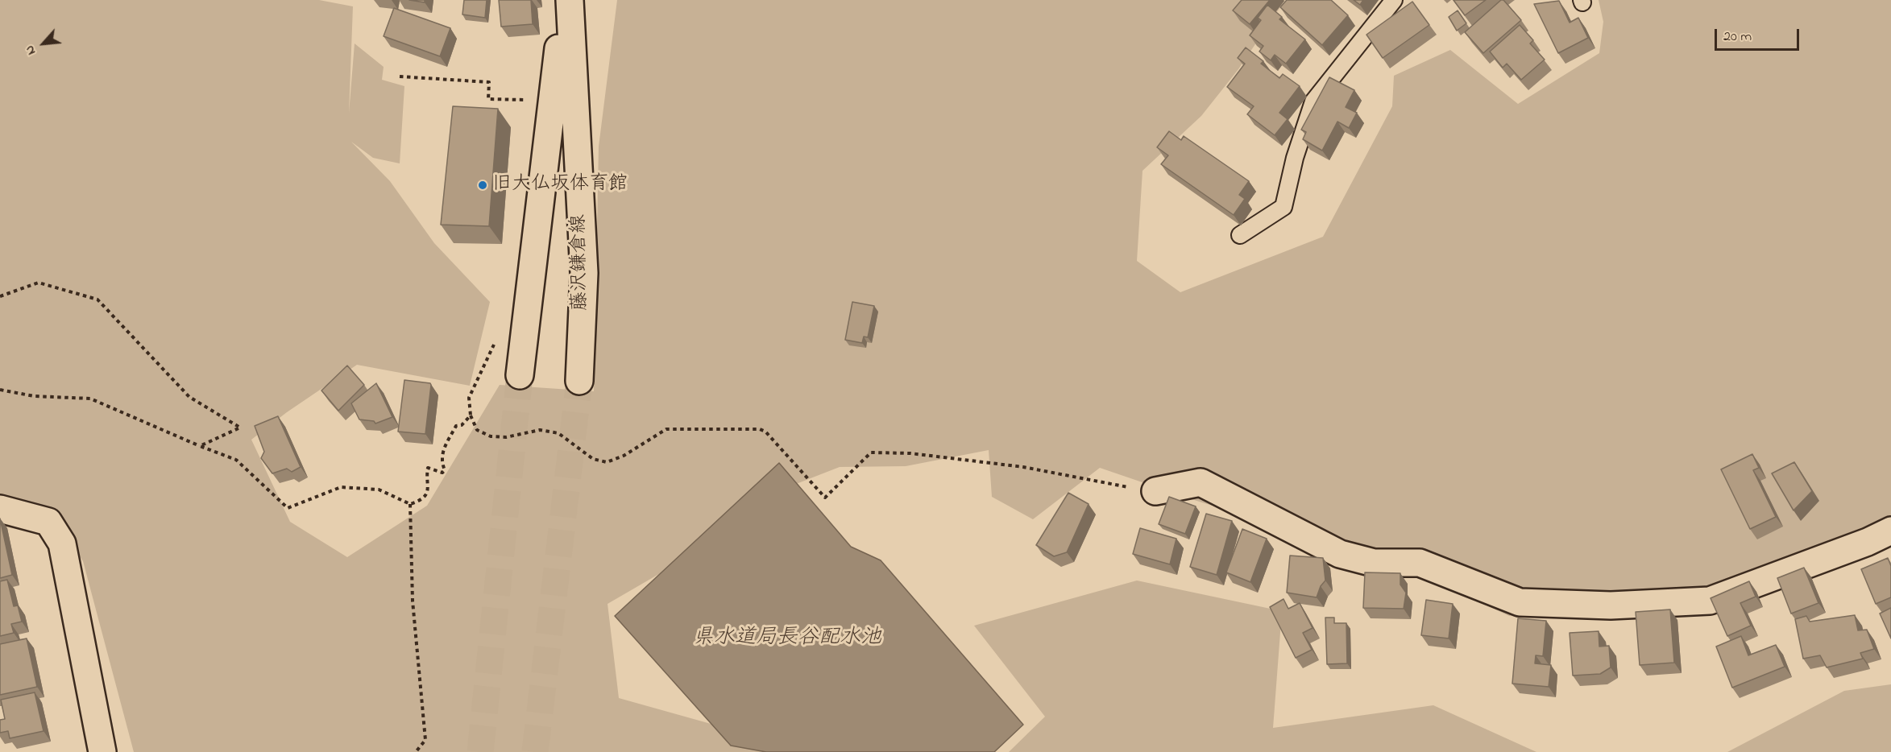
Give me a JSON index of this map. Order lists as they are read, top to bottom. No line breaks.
{"streets":{"street":["藤沢鎌倉線"]},"water":["県水道局長谷配水池"],"places":["旧大仏坂体育館"],"scale_bar":"20 m","north":"bottom left"}
